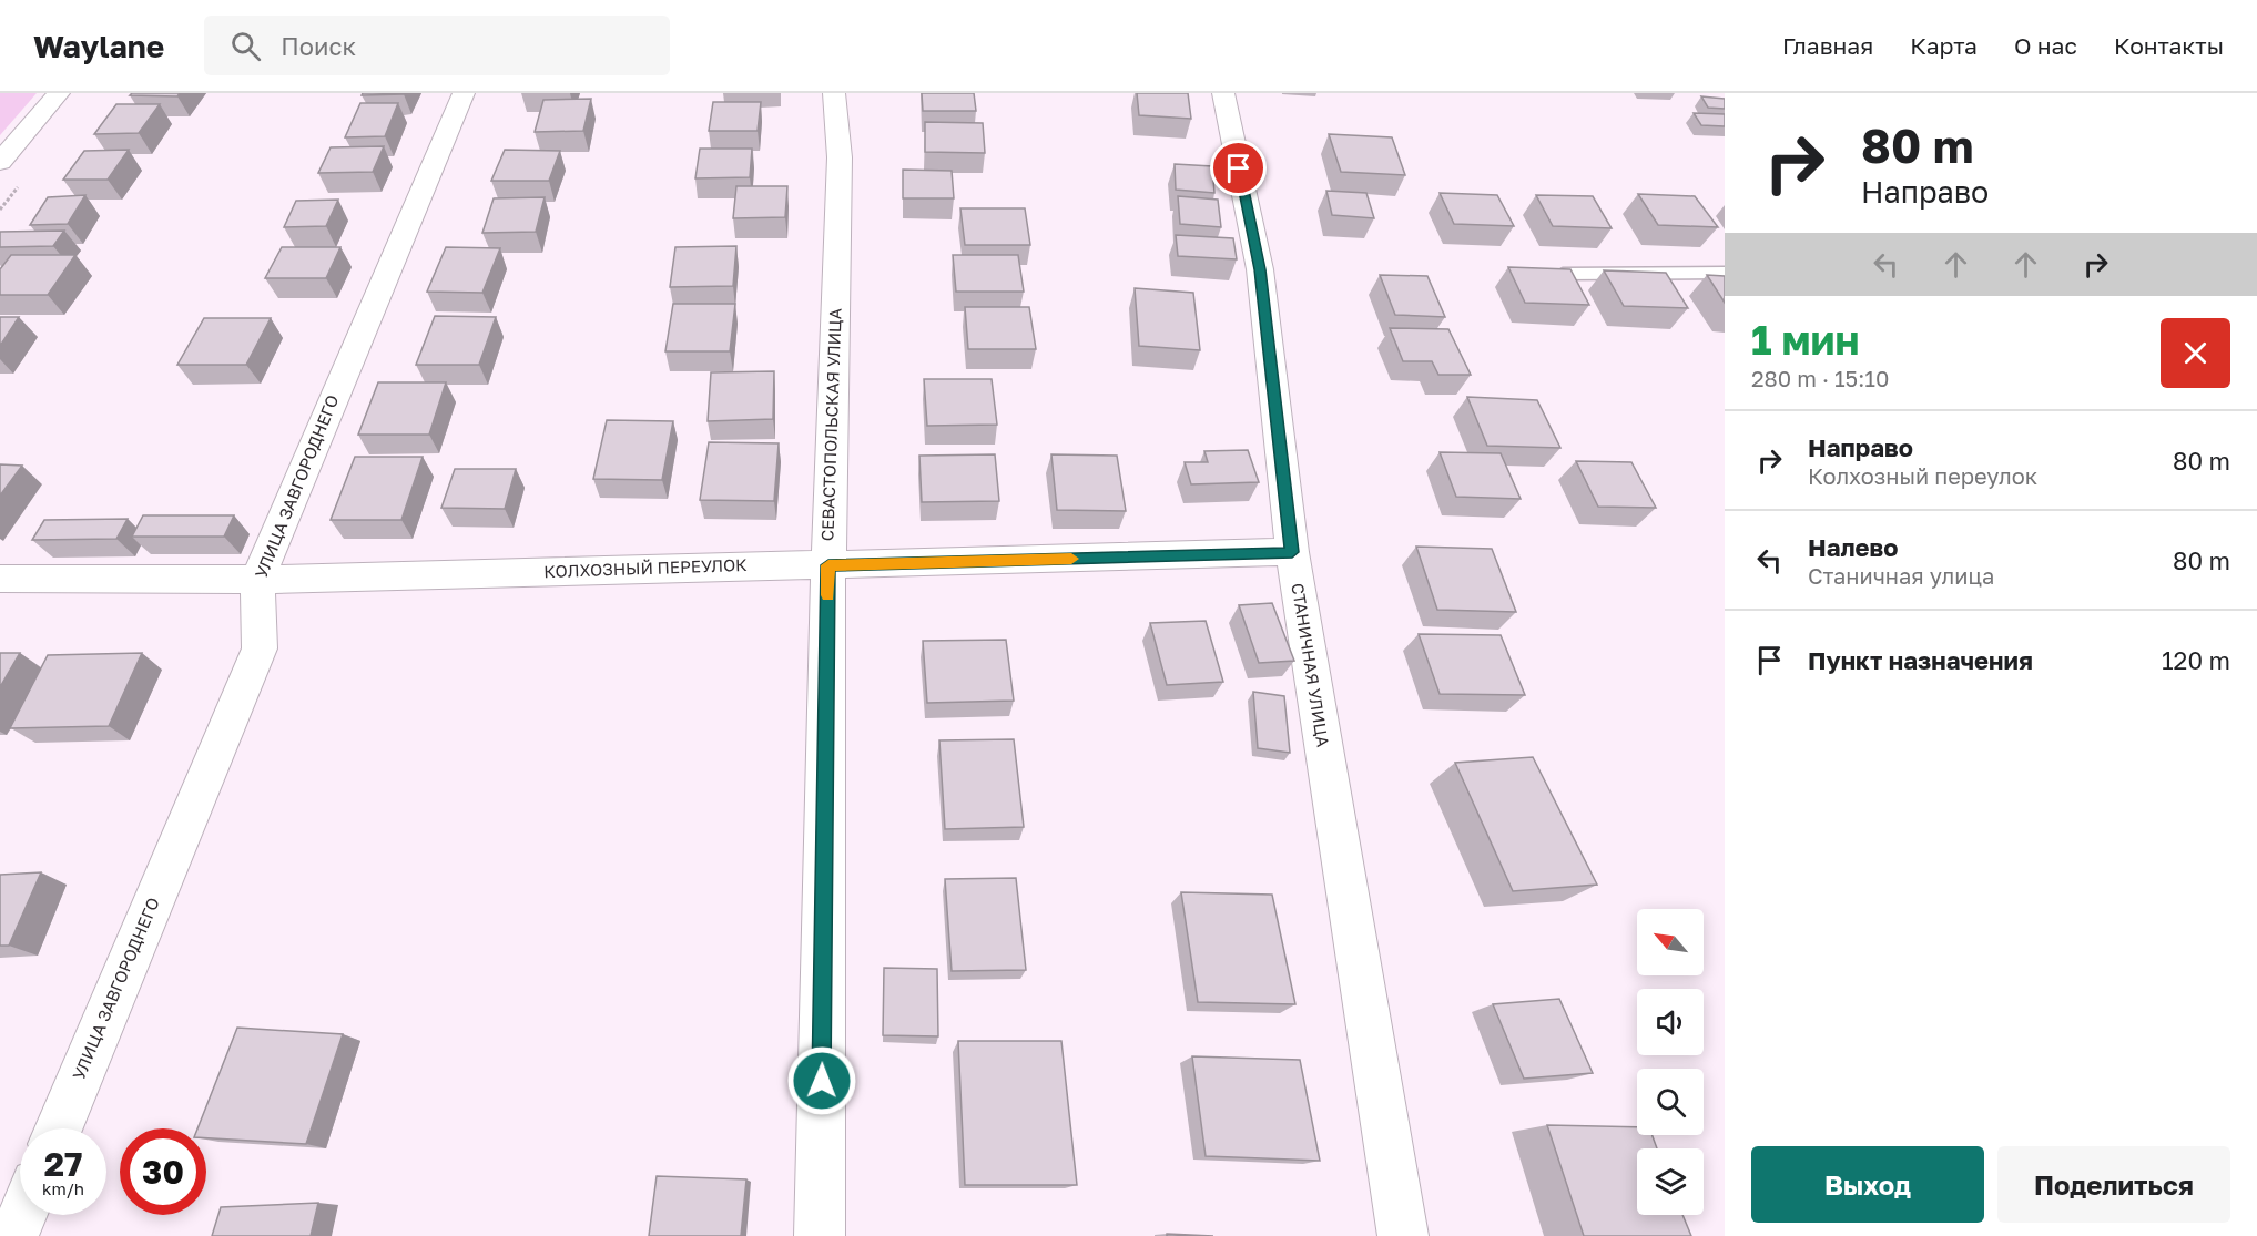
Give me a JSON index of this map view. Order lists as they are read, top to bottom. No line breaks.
{"streets":{"street":["СЕВАСТОПОЛЬСКАЯ УЛИЦА","УЛИЦА ЗАВГОРОДНЕГО","КОЛХОЗНЫЙ ПЕРЕУЛОК","СТАНИЧНАЯ УЛИЦА"]},"crossings":[["СЕВАСТОПОЛЬСКАЯ УЛИЦА","КОЛХОЗНЫЙ ПЕРЕУЛОК"],["УЛИЦА ЗАВГОРОДНЕГО","КОЛХОЗНЫЙ ПЕРЕУЛОК"],["КОЛХОЗНЫЙ ПЕРЕУЛОК","СТАНИЧНАЯ УЛИЦА"]],"north":"top left","page":{"header":"Waylane","search":"Поиск","nav":["Главная","Карта","О нас","Контакты"],"turn":["80 m","Направо"],"heading":["1 мин","280 m · 15:10"],"list":[{"name":"Направо","note":"Колхозный переулок","value":"80 m"},{"name":"Налево","note":"Станичная улица","value":"80 m"},{"name":"Пункт назначения","value":"120 m"}],"speed":"27 km/h","limit":"30","buttons":["Выход","Поделиться"]}}
